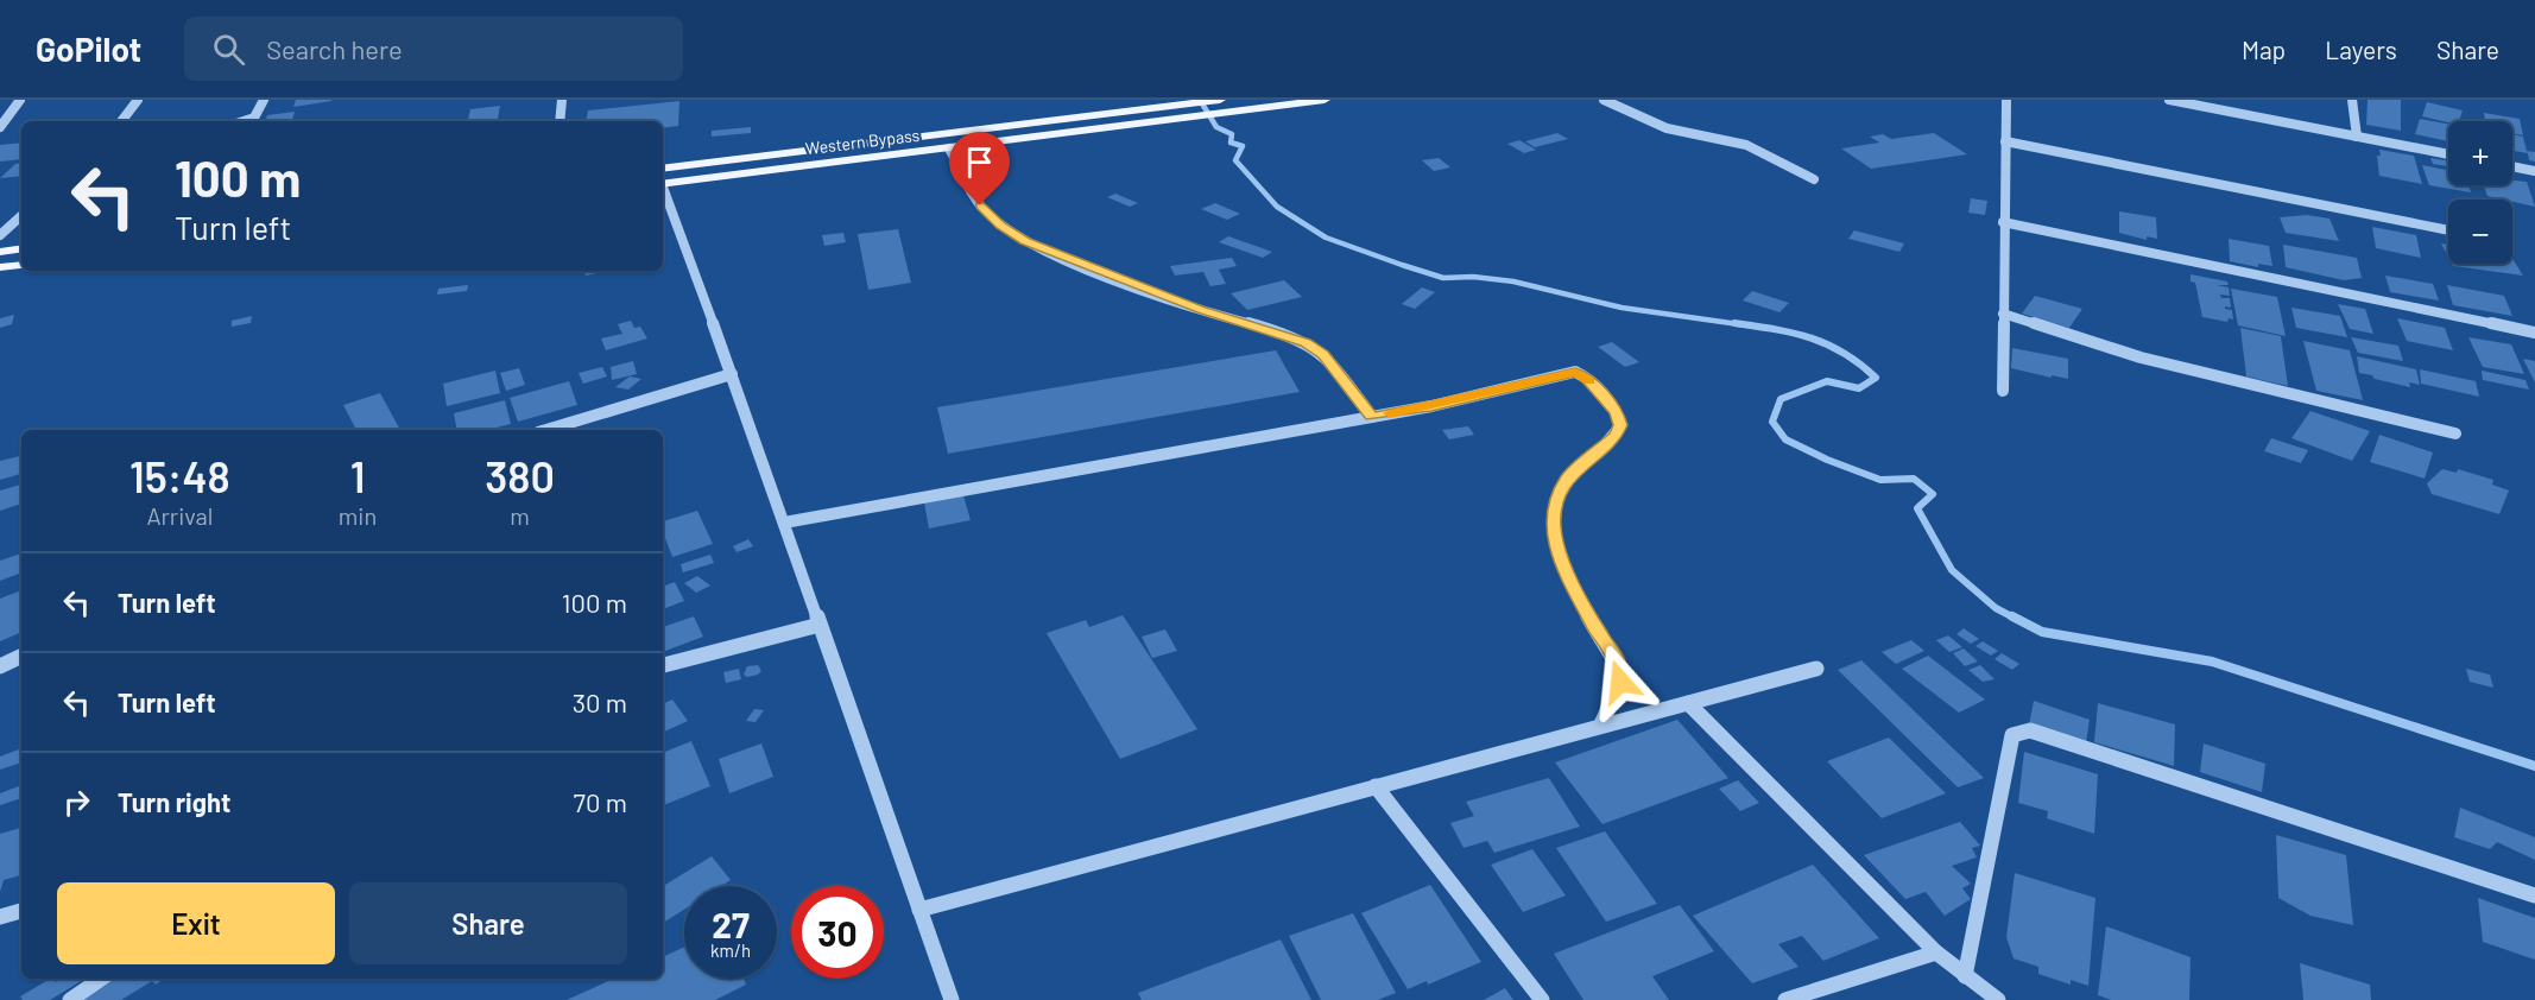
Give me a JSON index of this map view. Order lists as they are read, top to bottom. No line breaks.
{"streets":{"main road":["Western Bypass"]},"page":{"header":"GoPilot","search":"Search here","nav":["Map","Layers","Share"],"map_buttons":["+","−"],"turn":["100 m","Turn left"],"eta":["15:48","Arrival","1","min","380","m"],"list":[{"name":"Turn left","value":"100 m"},{"name":"Turn left","value":"30 m"},{"name":"Turn right","value":"70 m"}],"buttons":["Exit","Share"],"speed":"27 km/h","limit":"30"}}
